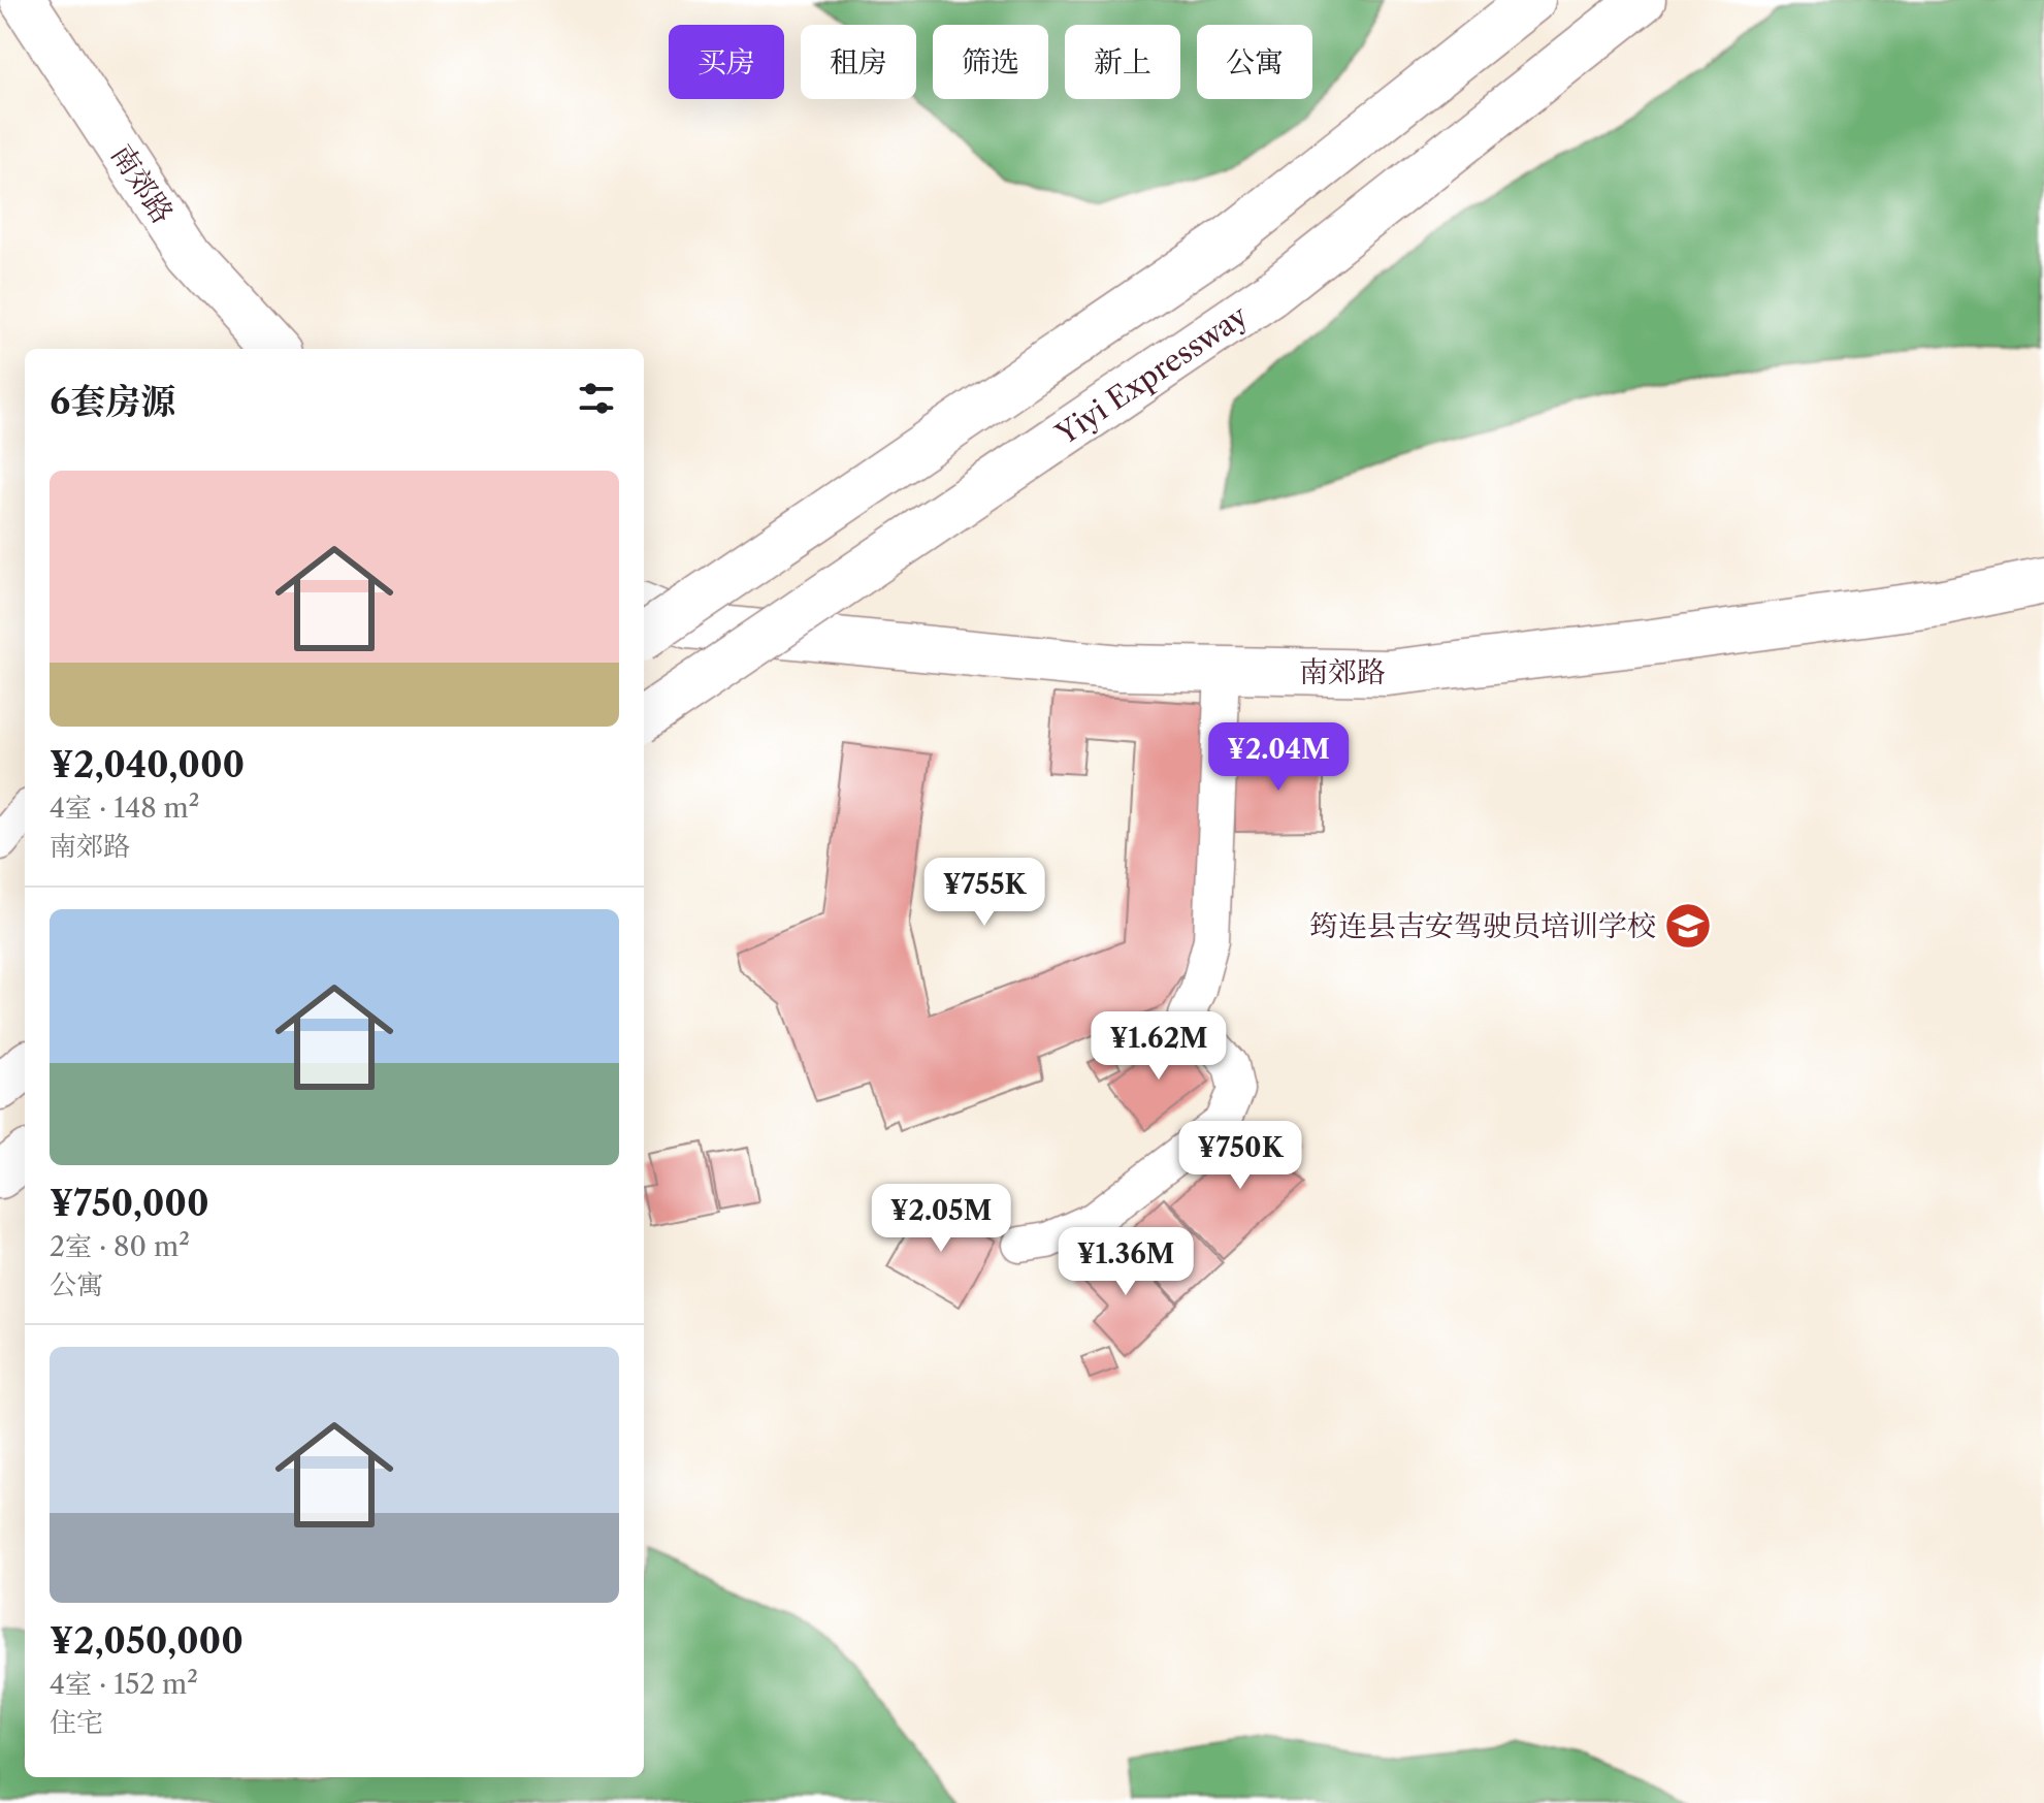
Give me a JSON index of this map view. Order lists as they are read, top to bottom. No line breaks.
{"streets":{"main road":["南郊路","Yiyi Expressway"]},"places":{"school or university":["筠连县吉安驾驶员培训学校"]},"page":{"chip":["买房","租房","筛选","新上","公寓"],"heading":"6套房源","list":[{"name":"¥2,040,000","note":"4室 · 148 m² · 南郊路"},{"name":"¥750,000","note":"2室 · 80 m² · 公寓"},{"name":"¥2,050,000","note":"4室 · 152 m² · 住宅"}],"price":["¥2.04M","¥755K","¥1.62M","¥750K","¥2.05M","¥1.36M"]}}
